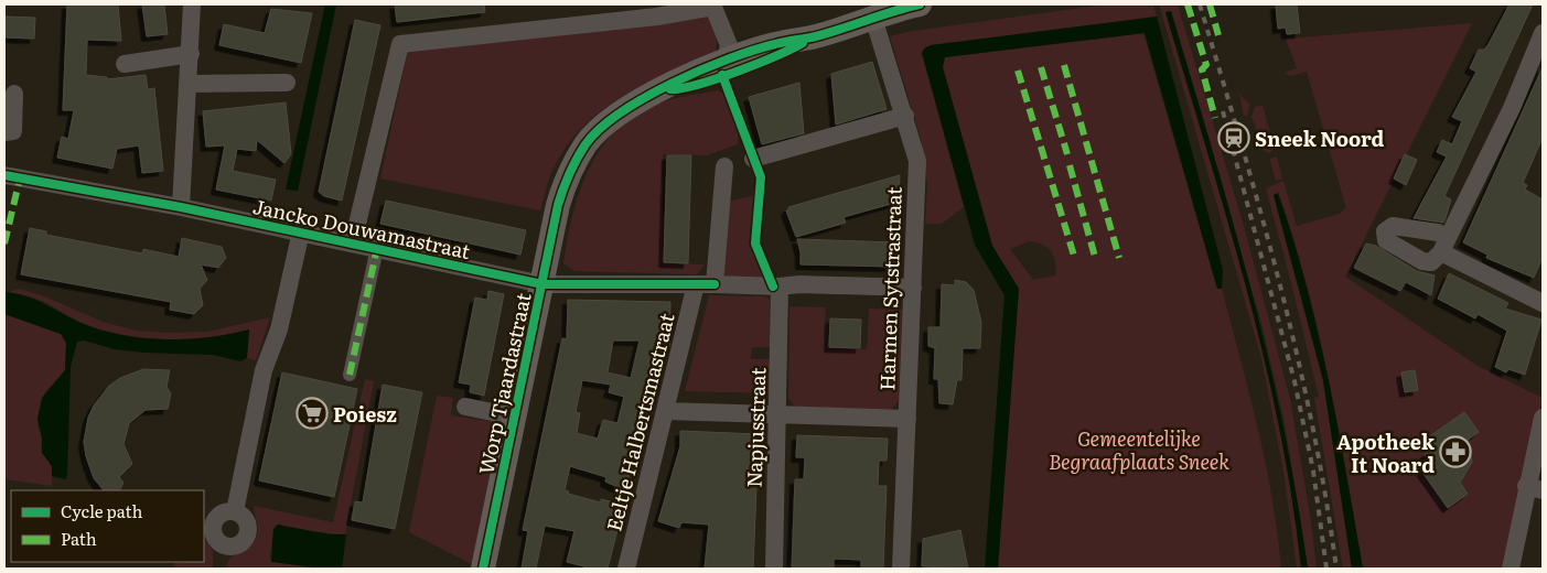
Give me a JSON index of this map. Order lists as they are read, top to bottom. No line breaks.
{"streets":{"main road":["Worp Tjaardastraat"],"street":["Jancko Douwamastraat","Harmen Sytstrastraat","Eeltje Halbertsmastraat","Napjusstraat"]},"crossings":[["Jancko Douwamastraat","Worp Tjaardastraat"],["Jancko Douwamastraat","Eeltje Halbertsmastraat"],["Harmen Sytstrastraat","Worp Tjaardastraat"]],"parks":["Gemeentelijke Begraafplaats Sneek"],"places":{"station":["Sneek Noord"],"supermarket":["Poiesz"],"pharmacy":["Apotheek It Noard"]},"legend":["Cycle path","Path"]}
